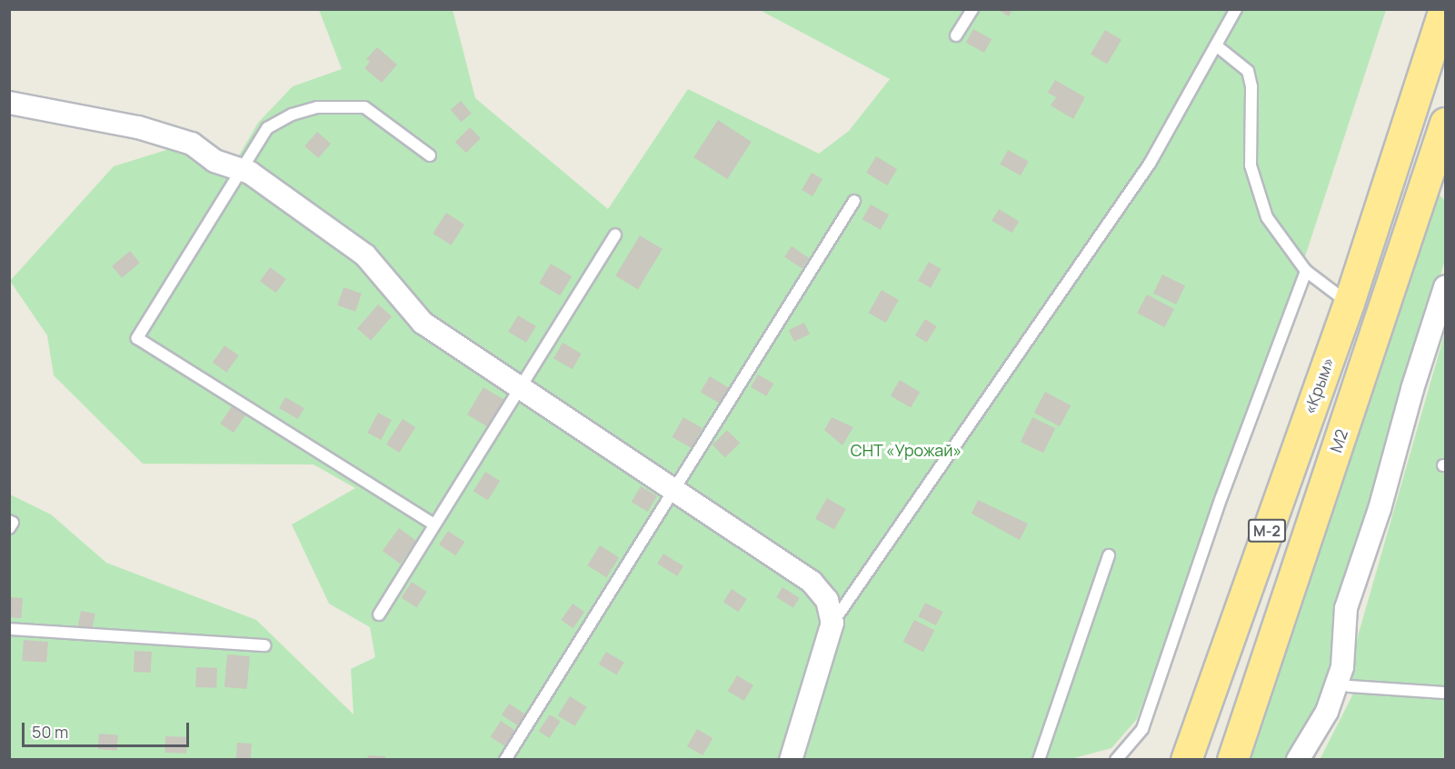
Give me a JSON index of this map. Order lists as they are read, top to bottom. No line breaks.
{"streets":{"highway":["«Крым»","М2","М-2"]},"parks":["СНТ «Урожай»"],"scale_bar":"50 m"}
